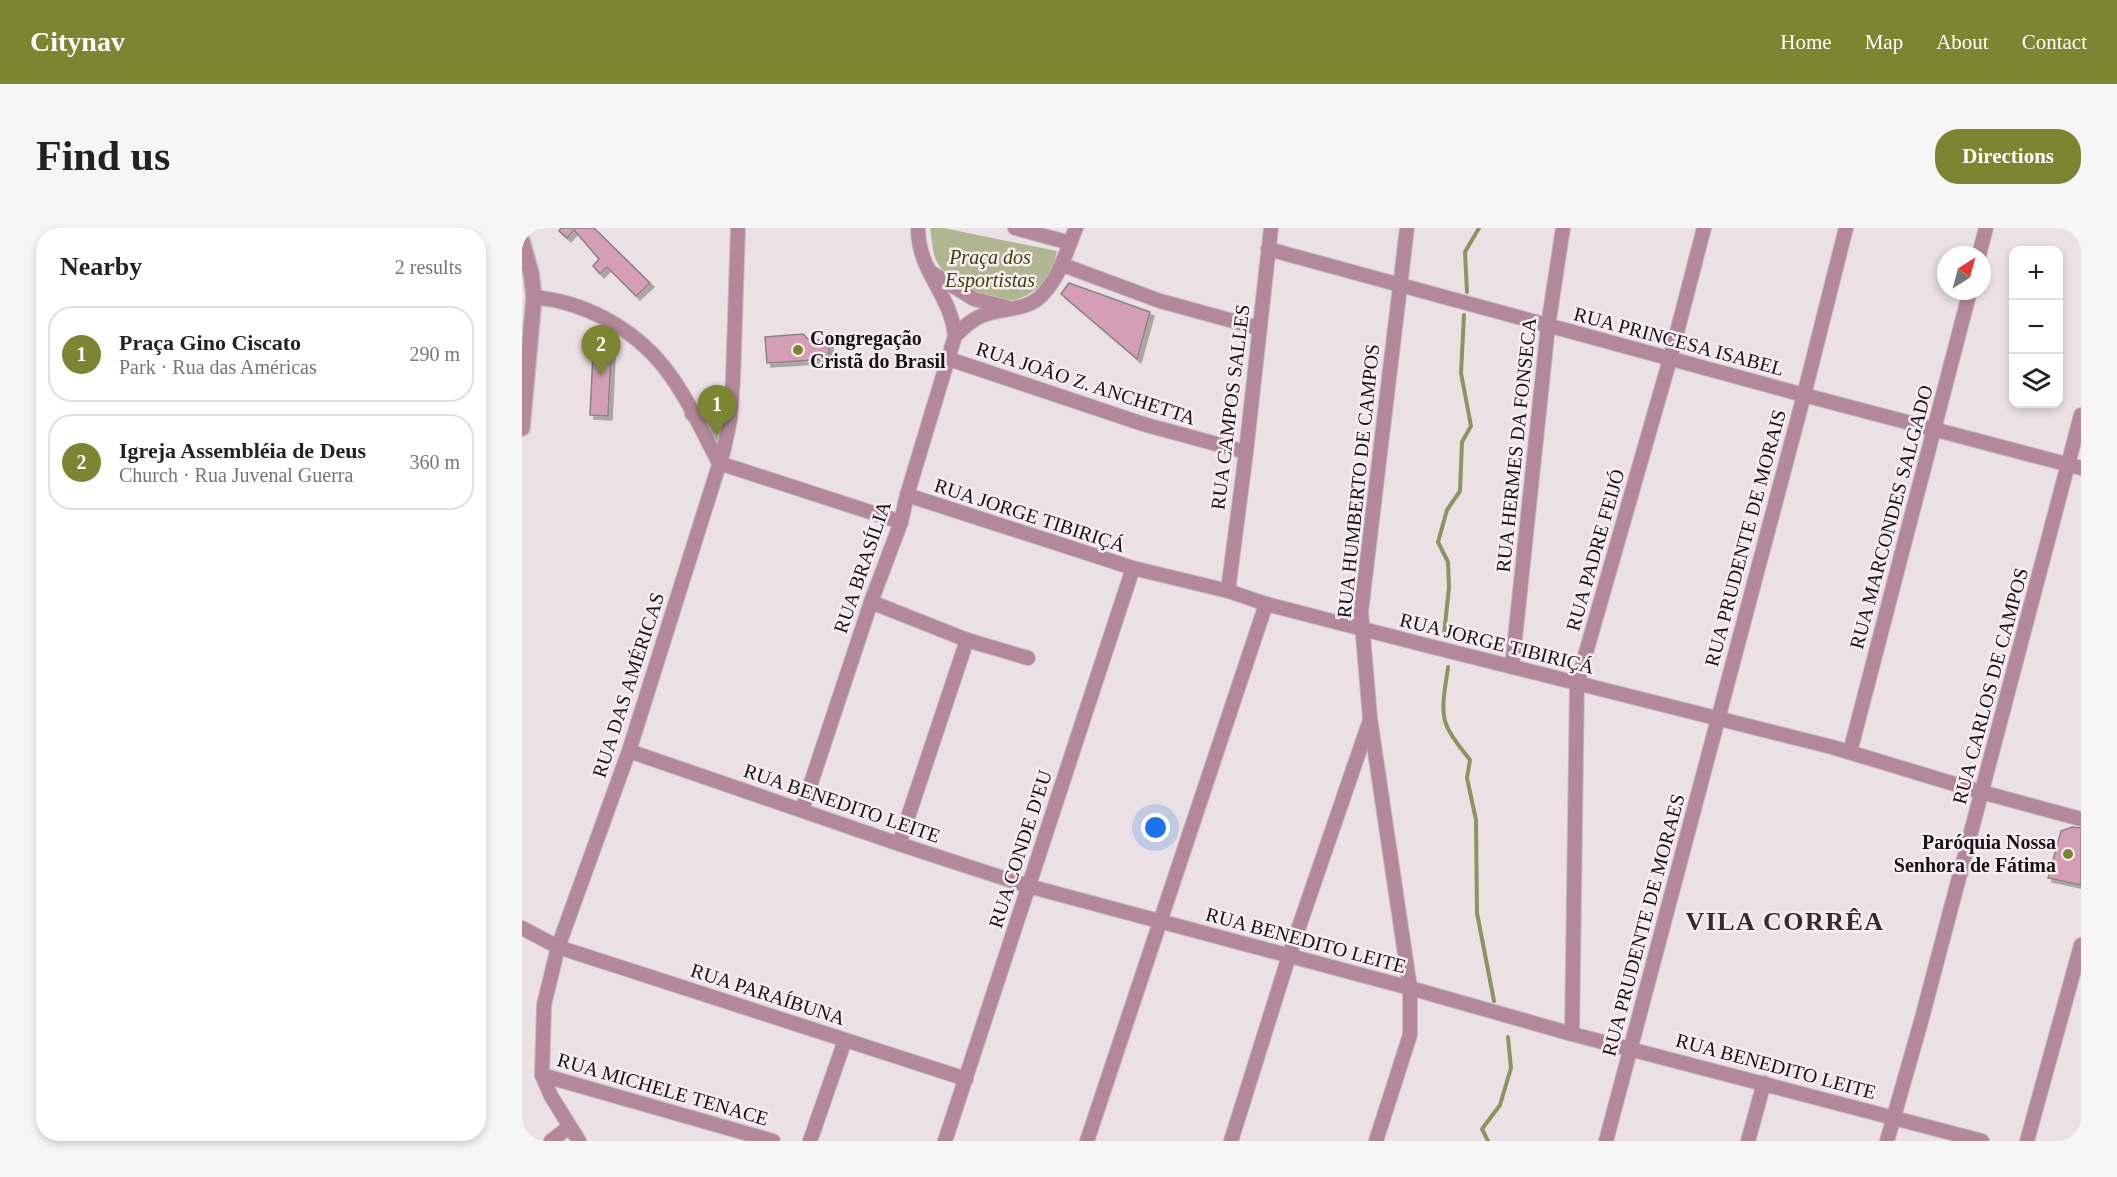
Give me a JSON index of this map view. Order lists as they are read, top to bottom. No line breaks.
{"streets":{"street":["RUA PRINCESA ISABEL","RUA JOÃO Z. ANCHETTA","RUA CAMPOS SALLES","RUA HERMES DA FONSECA","RUA HUMBERTO DE CAMPOS","RUA JORGE TIBIRIÇÁ","RUA MARCONDES SALGADO","RUA PRUDENTE DE MORAIS","RUA PADRE FEIJÓ","RUA BRASÍLIA","RUA DAS AMÉRICAS","RUA CARLOS DE CAMPOS","RUA BENEDITO LEITE","RUA CONDE D'EU","RUA PRUDENTE DE MORAES","RUA PARAÍBUNA","RUA MICHELE TENACE"]},"crossings":[["RUA PRINCESA ISABEL","RUA CAMPOS SALLES"],["RUA PRINCESA ISABEL","RUA HERMES DA FONSECA"],["RUA PRINCESA ISABEL","RUA HUMBERTO DE CAMPOS"],["RUA PRINCESA ISABEL","RUA MARCONDES SALGADO"],["RUA PRINCESA ISABEL","RUA PRUDENTE DE MORAIS"],["RUA PRINCESA ISABEL","RUA PADRE FEIJÓ"],["RUA PRINCESA ISABEL","RUA CARLOS DE CAMPOS"],["RUA JOÃO Z. ANCHETTA","RUA CAMPOS SALLES"],["RUA JOÃO Z. ANCHETTA","RUA BRASÍLIA"],["RUA CAMPOS SALLES","RUA JORGE TIBIRIÇÁ"],["RUA HERMES DA FONSECA","RUA JORGE TIBIRIÇÁ"],["RUA HUMBERTO DE CAMPOS","RUA JORGE TIBIRIÇÁ"],["RUA HUMBERTO DE CAMPOS","RUA BENEDITO LEITE"],["RUA JORGE TIBIRIÇÁ","RUA MARCONDES SALGADO"],["RUA JORGE TIBIRIÇÁ","RUA PRUDENTE DE MORAIS"],["RUA JORGE TIBIRIÇÁ","RUA PADRE FEIJÓ"],["RUA JORGE TIBIRIÇÁ","RUA BRASÍLIA"],["RUA JORGE TIBIRIÇÁ","RUA CARLOS DE CAMPOS"],["RUA JORGE TIBIRIÇÁ","RUA CONDE D'EU"],["RUA JORGE TIBIRIÇÁ","RUA PRUDENTE DE MORAES"],["RUA PRUDENTE DE MORAIS","RUA PRUDENTE DE MORAES"],["RUA PADRE FEIJÓ","RUA BENEDITO LEITE"],["RUA BRASÍLIA","RUA BENEDITO LEITE"],["RUA DAS AMÉRICAS","RUA BENEDITO LEITE"],["RUA DAS AMÉRICAS","RUA PARAÍBUNA"],["RUA DAS AMÉRICAS","RUA MICHELE TENACE"],["RUA CARLOS DE CAMPOS","RUA BENEDITO LEITE"],["RUA BENEDITO LEITE","RUA CONDE D'EU"],["RUA BENEDITO LEITE","RUA PRUDENTE DE MORAES"],["RUA CONDE D'EU","RUA PARAÍBUNA"]],"districts":["VILA CORRÊA"],"parks":["Praça dos Esportistas"],"places":["Congregação Cristã do Brasil","Paróquia Nossa Senhora de Fátima"],"north":"top right","page":{"header":"Citynav","nav":["Home","Map","About","Contact"],"buttons":"Directions","title":"Find us","heading":["Nearby","2 results"],"map_buttons":["+","−"],"list":[{"mark":"1","name":"Praça Gino Ciscato","note":"Park · Rua das Américas","value":"290 m"},{"mark":"2","name":"Igreja Assembléia de Deus","note":"Church · Rua Juvenal Guerra","value":"360 m"}],"pins":["2","1"]}}
